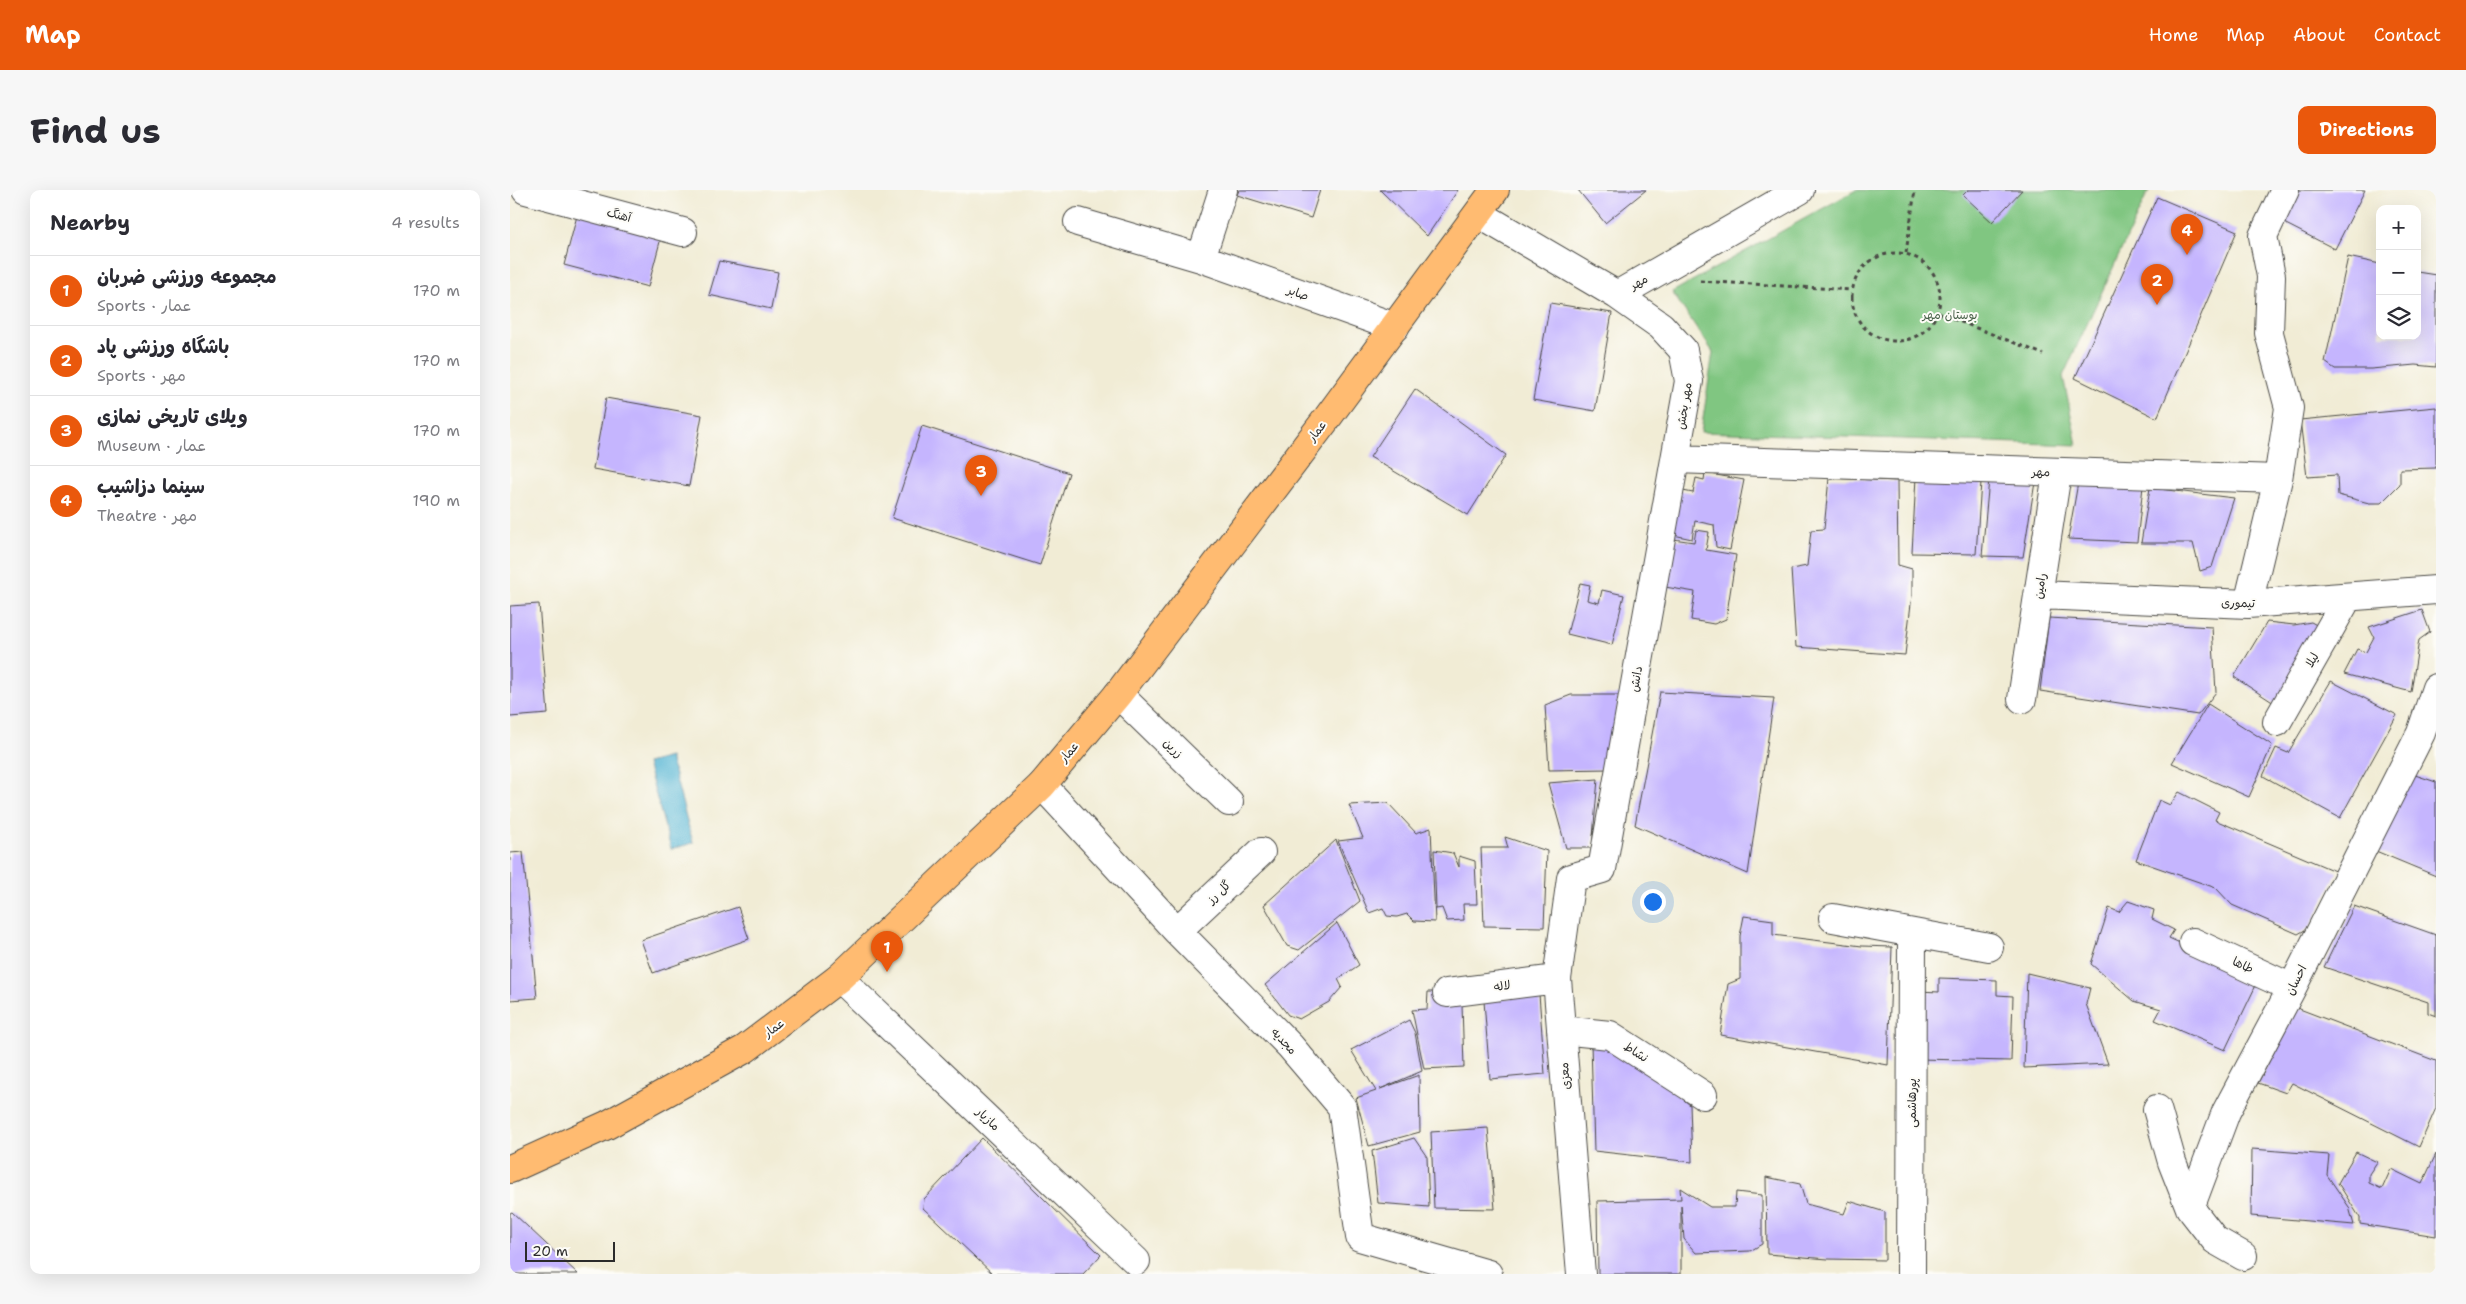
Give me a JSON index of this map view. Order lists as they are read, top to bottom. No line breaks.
{"streets":{"main road":["عمار"],"street":["آهنگ","مهر","صابر","مهر بخش","رامین","تیموری","لیلا","دانش","زرین","گل رز","طاها","احسان","لاله","مجدیه","نشاط","معزی","پورهاشمی","مازیار"]},"crossings":[["مهر","مهر بخش"],["مهر","عمار"],["مهر","رامین"],["مهر","دانش"],["صابر","عمار"],["مهر بخش","دانش"],["عمار","زرین"],["عمار","مجدیه"],["عمار","مازیار"],["رامین","تیموری"],["تیموری","لیلا"],["دانش","معزی"],["گل رز","مجدیه"],["طاها","احسان"],["لاله","معزی"],["نشاط","معزی"]],"parks":["بوستان مهر"],"scale_bar":"20 m","page":{"header":"Map","nav":["Home","Map","About","Contact"],"buttons":"Directions","title":"Find us","heading":["Nearby","4 results"],"map_buttons":["+","−"],"pins":["4","2","3","1"],"list":[{"mark":"1","name":"مجموعه ورزشی ضربان","note":"Sports · عمار","value":"170 m"},{"mark":"2","name":"باشگاه ورزشی پاد","note":"Sports · مهر","value":"170 m"},{"mark":"3","name":"ویلای تاریخی نمازی","note":"Museum · عمار","value":"170 m"},{"mark":"4","name":"سینما دزاشیب","note":"Theatre · مهر","value":"190 m"}],"scale":"20 m"}}
